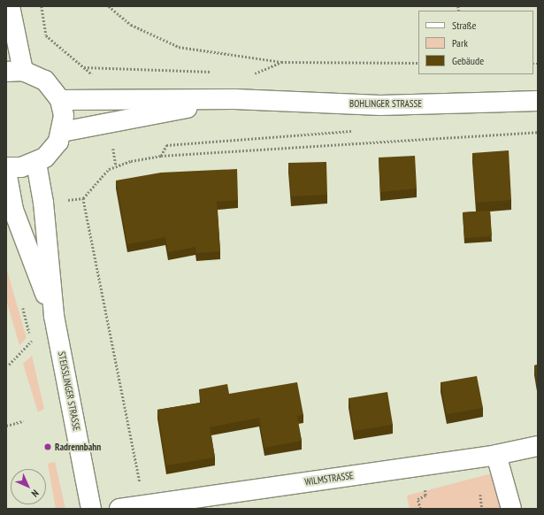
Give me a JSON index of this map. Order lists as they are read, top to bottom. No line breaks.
{"streets":{"street":["BOHLINGER STRASSE","STEISSLINGER STRASSE","WILMSTRASSE"]},"places":["Radrennbahn"],"legend":["Straße","Park","Gebäude"],"north":"bottom right"}
